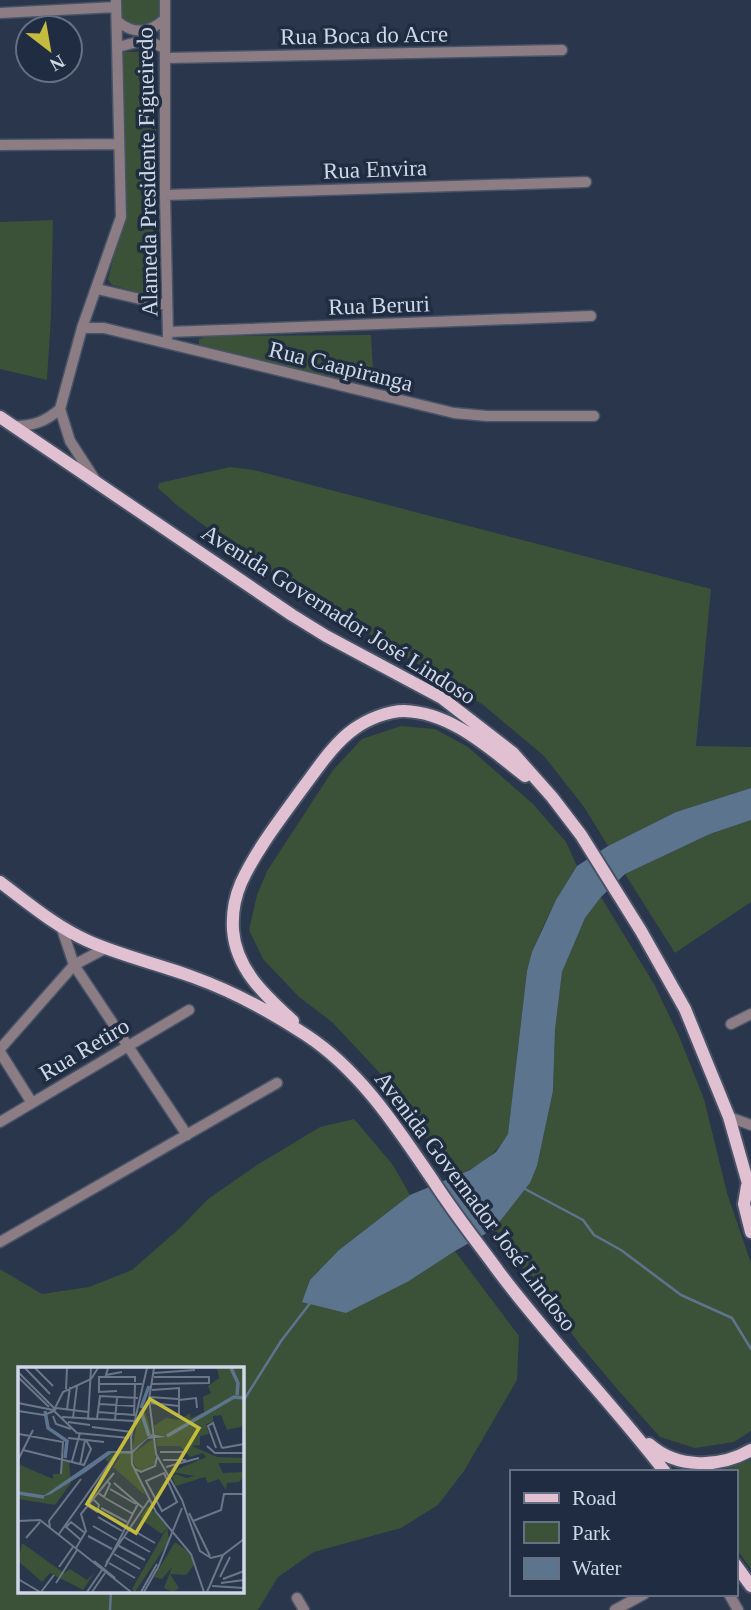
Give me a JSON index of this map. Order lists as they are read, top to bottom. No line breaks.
{"streets":{"main road":["Avenida Governador José Lindoso"],"street":["Rua Boca do Acre","Rua Envira","Alameda Presidente Figueiredo","Rua Beruri","Rua Caapiranga","Rua Retiro"]},"crossings":[["Rua Boca do Acre","Alameda Presidente Figueiredo"],["Rua Envira","Alameda Presidente Figueiredo"],["Alameda Presidente Figueiredo","Rua Beruri"],["Alameda Presidente Figueiredo","Rua Caapiranga"]],"legend":["Road","Park","Water"],"north":"bottom right"}
